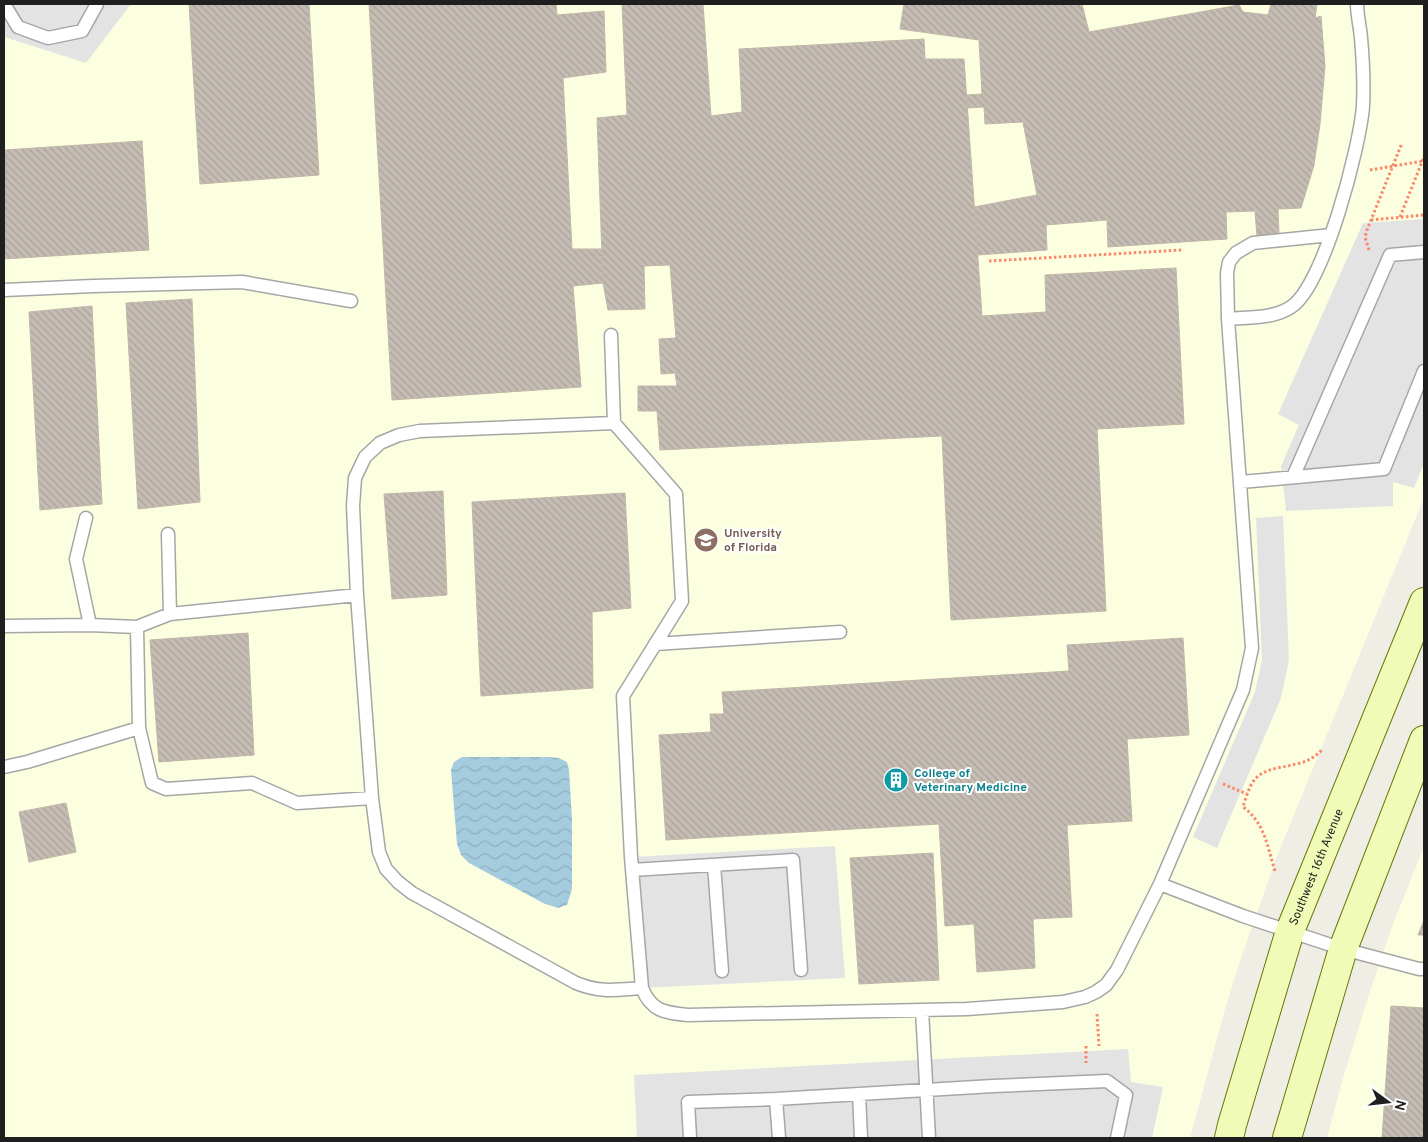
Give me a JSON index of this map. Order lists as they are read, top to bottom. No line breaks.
{"streets":{"main road":["Southwest 16th Avenue"]},"places":{"school or university":["University of Florida"],"building":["College of Veterinary Medicine"]},"north":"right"}
